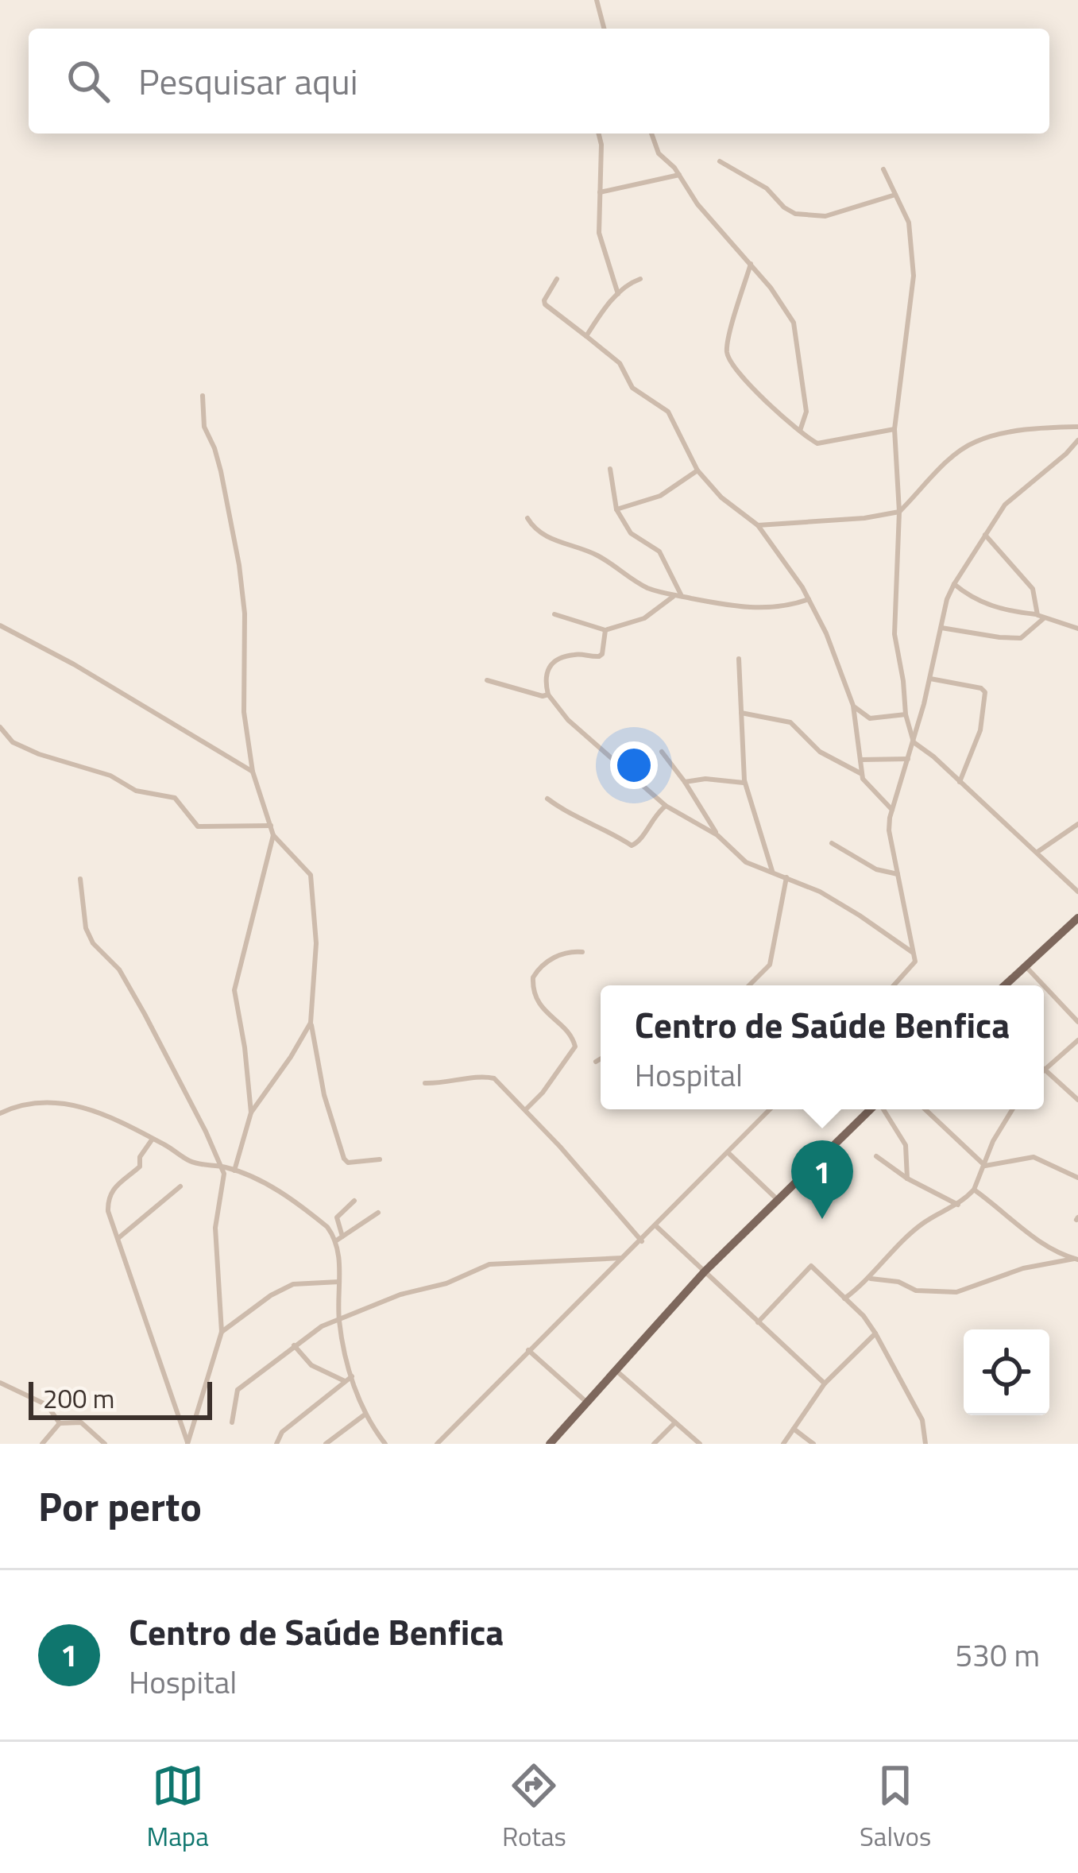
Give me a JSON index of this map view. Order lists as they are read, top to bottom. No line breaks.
{"scale_bar":"200 m","page":{"search":"Pesquisar aqui","popup":["Centro de Saúde Benfica","Hospital"],"pins":"1","scale":"200 m","heading":"Por perto","list":[{"mark":"1","name":"Centro de Saúde Benfica","note":"Hospital","value":"530 m"}],"nav":["Mapa","Rotas","Salvos"]}}
